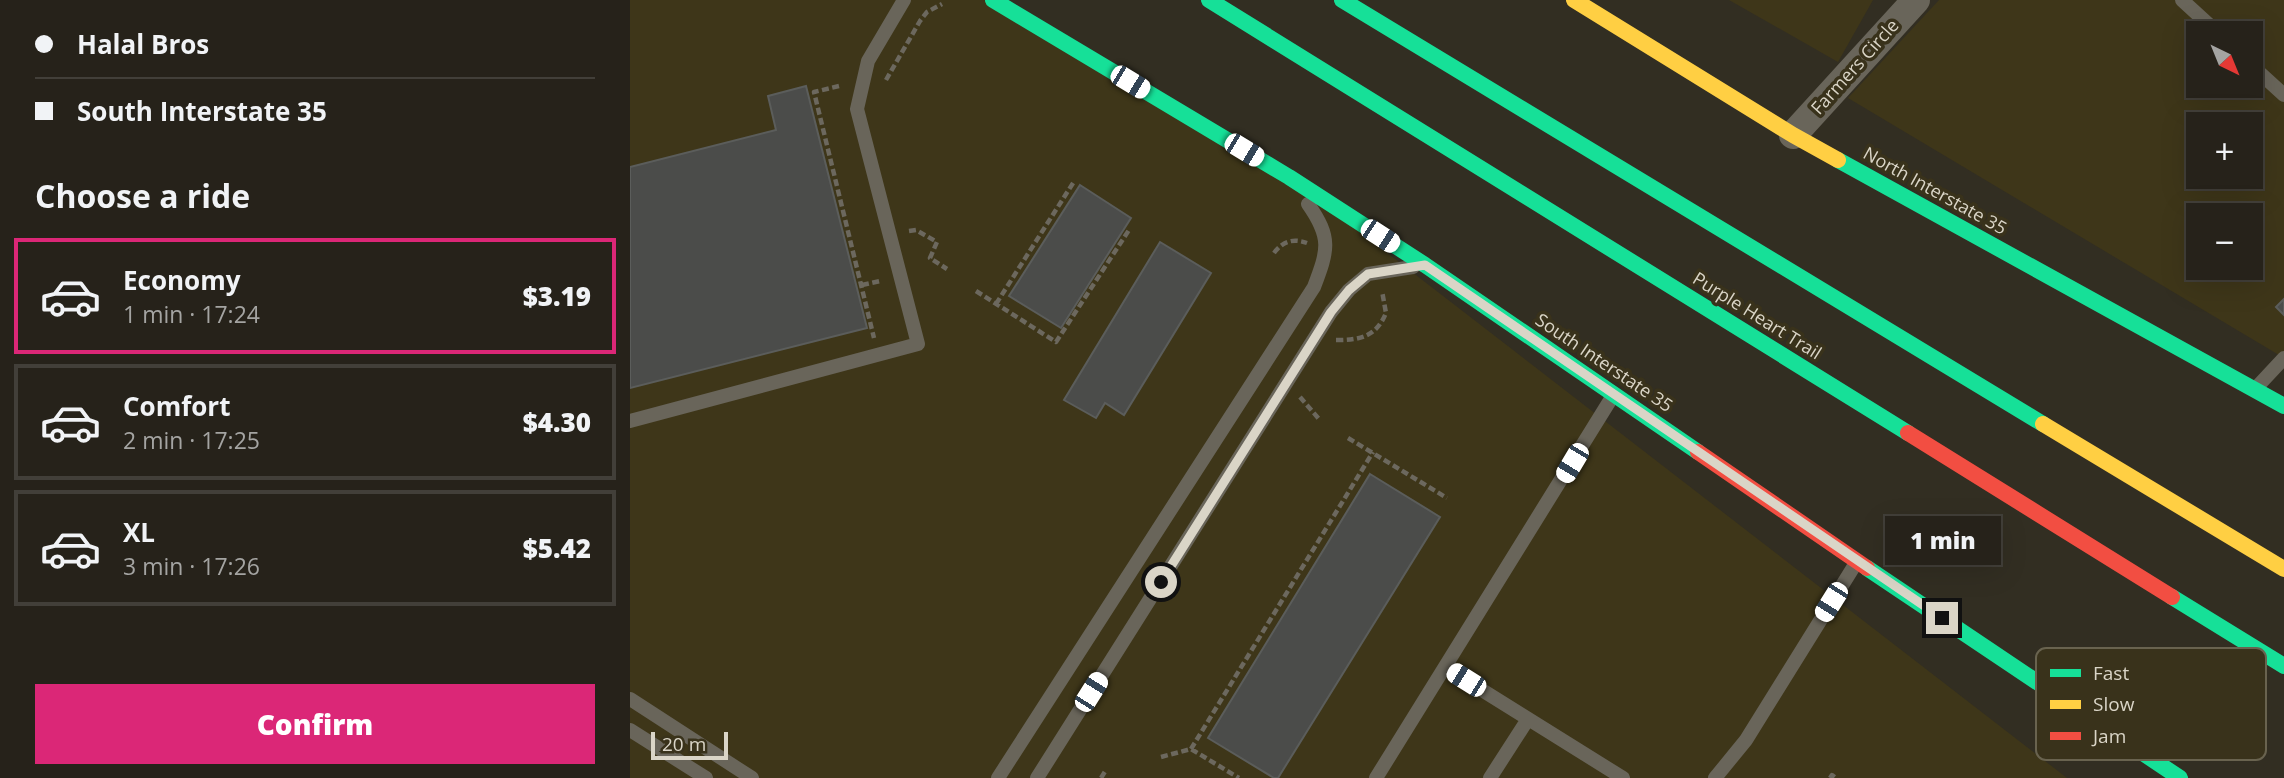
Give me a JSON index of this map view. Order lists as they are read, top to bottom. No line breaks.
{"streets":{"main road":["North Interstate 35","Purple Heart Trail","South Interstate 35"],"street":["Farmers Circle"]},"crossings":[["Farmers Circle","North Interstate 35"]],"legend":["Fast","Slow","Jam"],"scale_bar":"20 m","north":"bottom right","page":{"banner":["Halal Bros","South Interstate 35"],"map_buttons":["+","−"],"heading":"Choose a ride","list":[{"name":"Economy","note":"1 min · 17:24","value":"$3.19"},{"name":"Comfort","note":"2 min · 17:25","value":"$4.30"},{"name":"XL","note":"3 min · 17:26","value":"$5.42"}],"bubble":"1 min","buttons":"Confirm","scale":"20 m"}}
